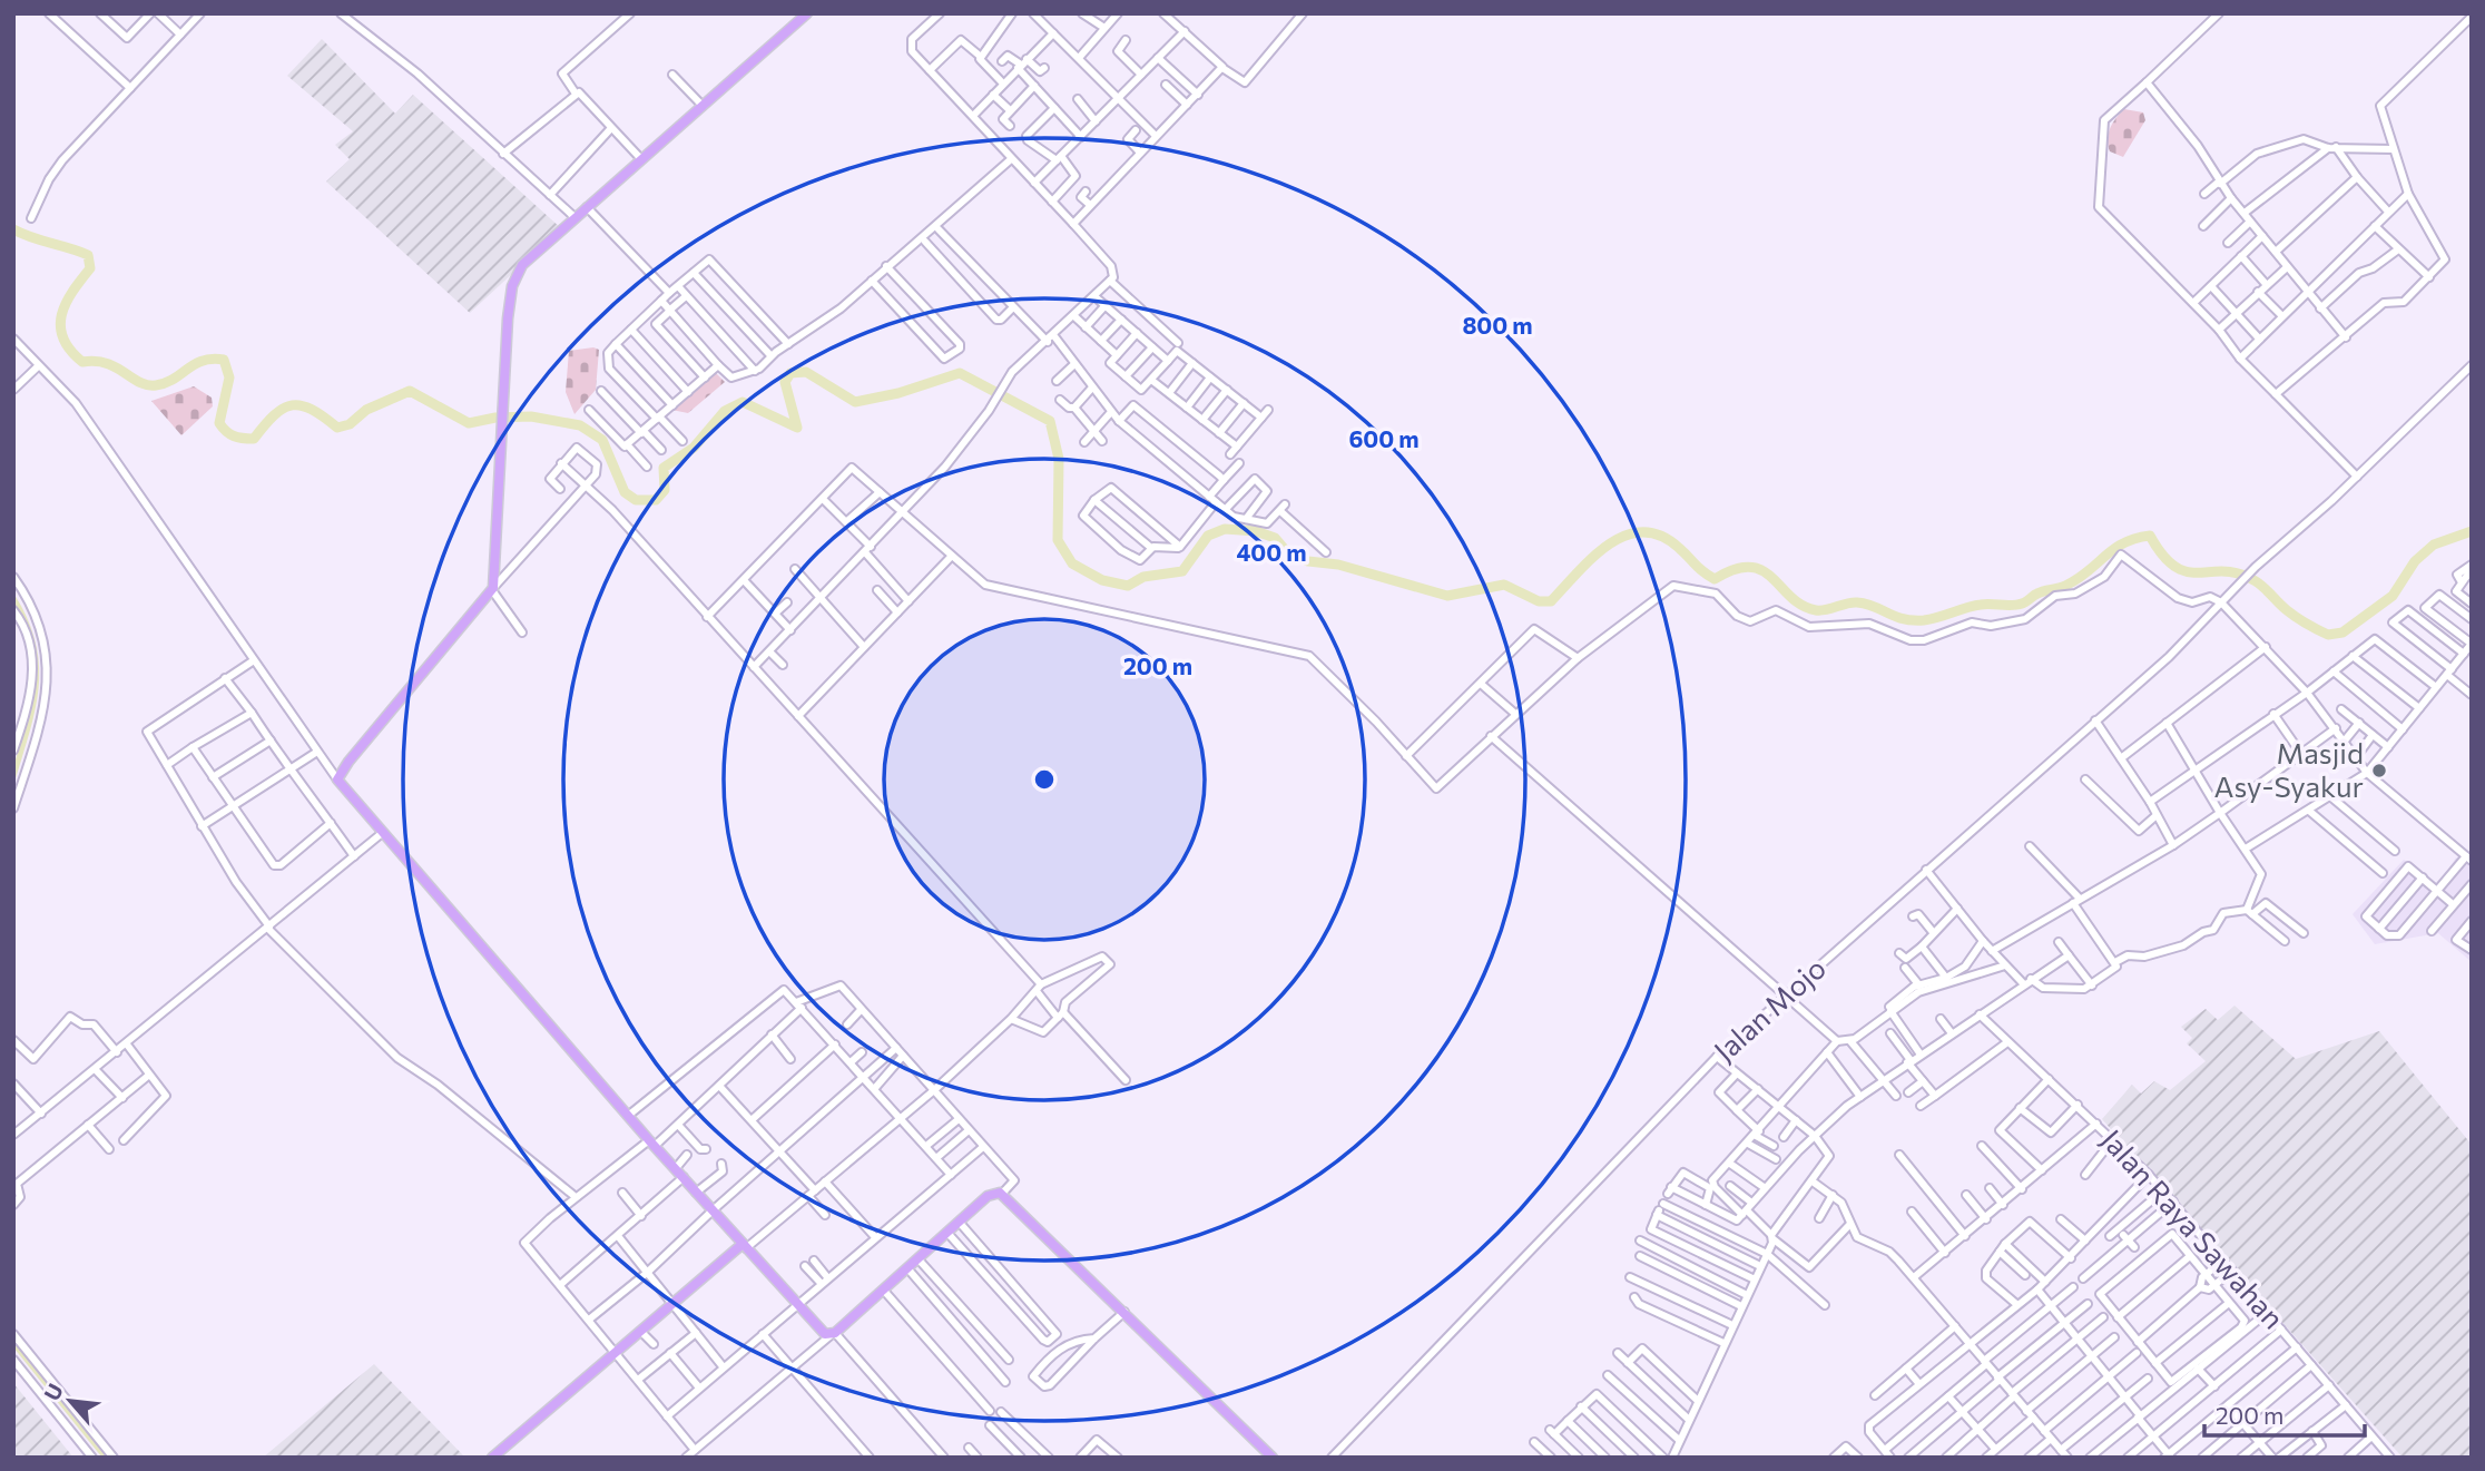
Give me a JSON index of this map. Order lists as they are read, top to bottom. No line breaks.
{"streets":{"street":["Jalan Mojo","Jalan Raya Sawahan"]},"places":["Masjid Asy-Syakur"],"scale_bar":"200 m","north":"top left","rings":["800 m","600 m","400 m","200 m"]}
